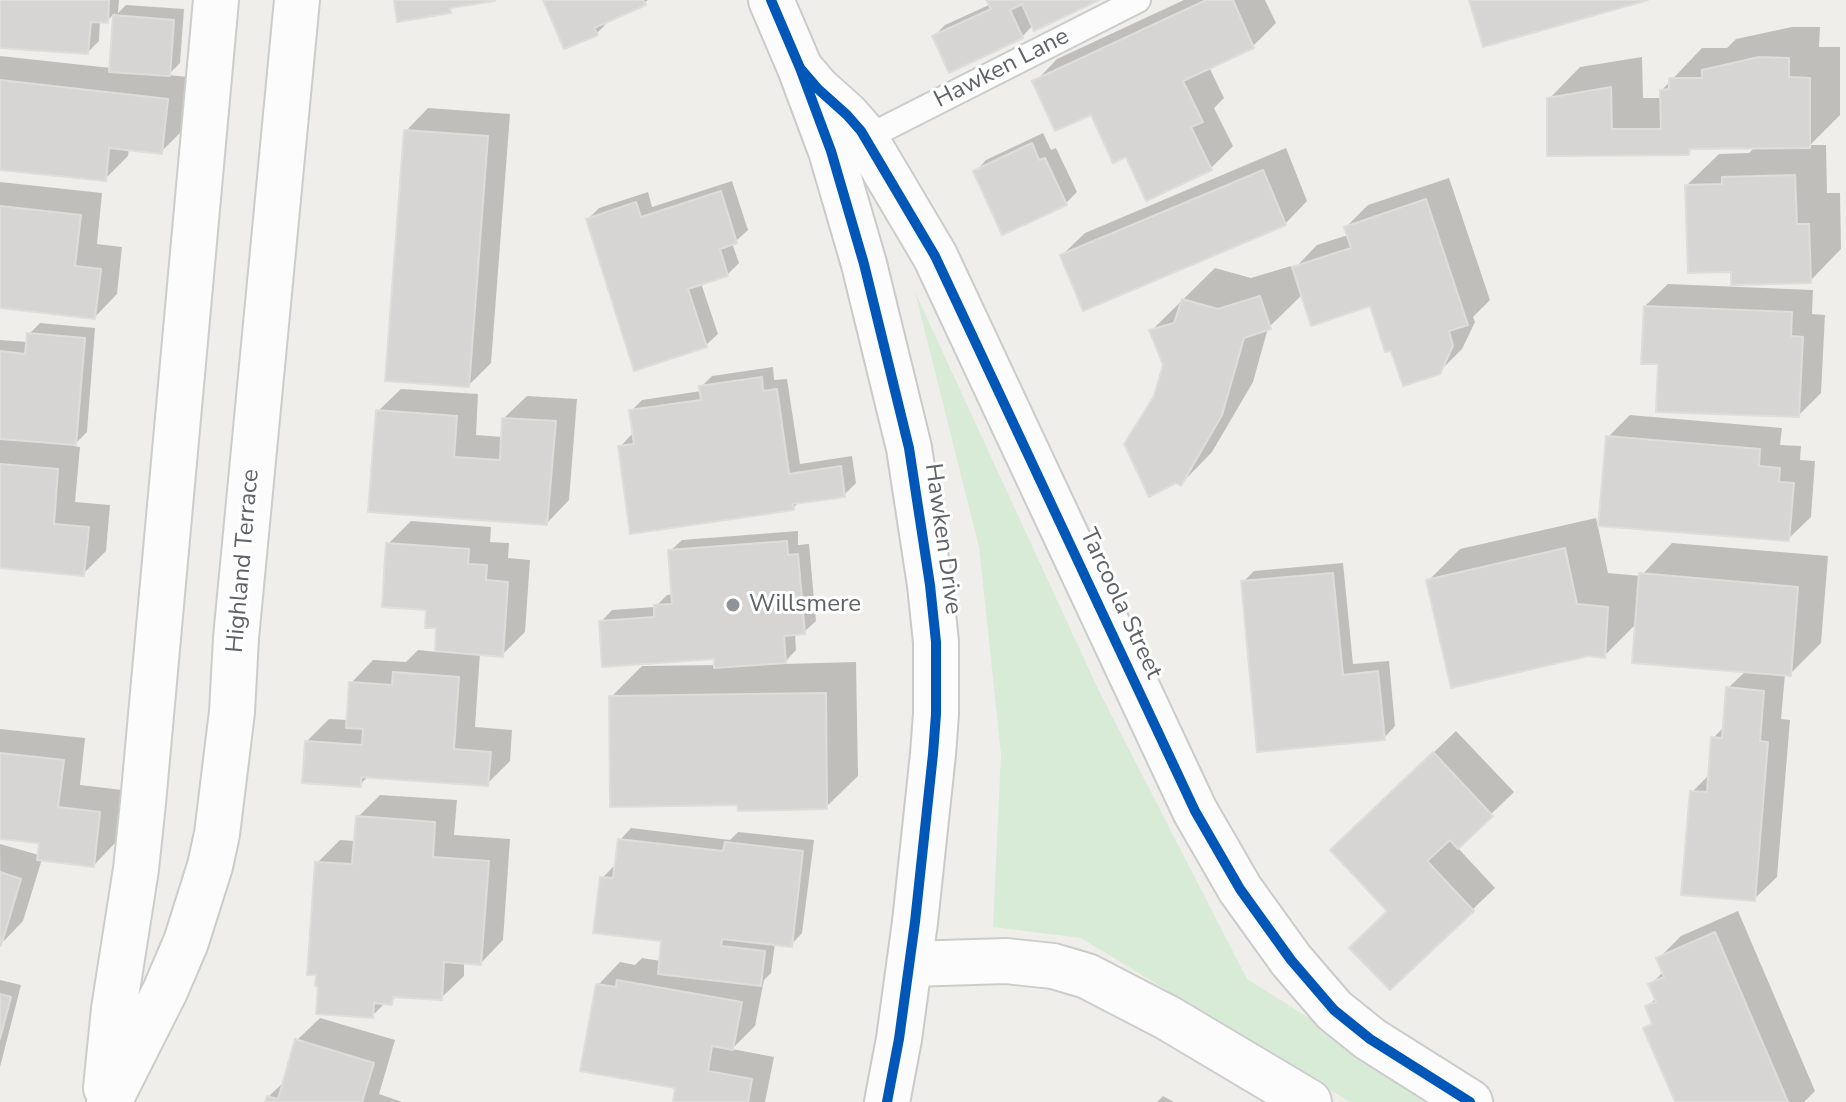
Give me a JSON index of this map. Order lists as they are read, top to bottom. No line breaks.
{"streets":{"street":["Hawken Drive","Highland Terrace","Tarcoola Street"],"lane":["Hawken Lane"]},"crossings":[["Hawken Lane","Tarcoola Street"],["Hawken Drive","Tarcoola Street"]],"places":["Willsmere"]}
